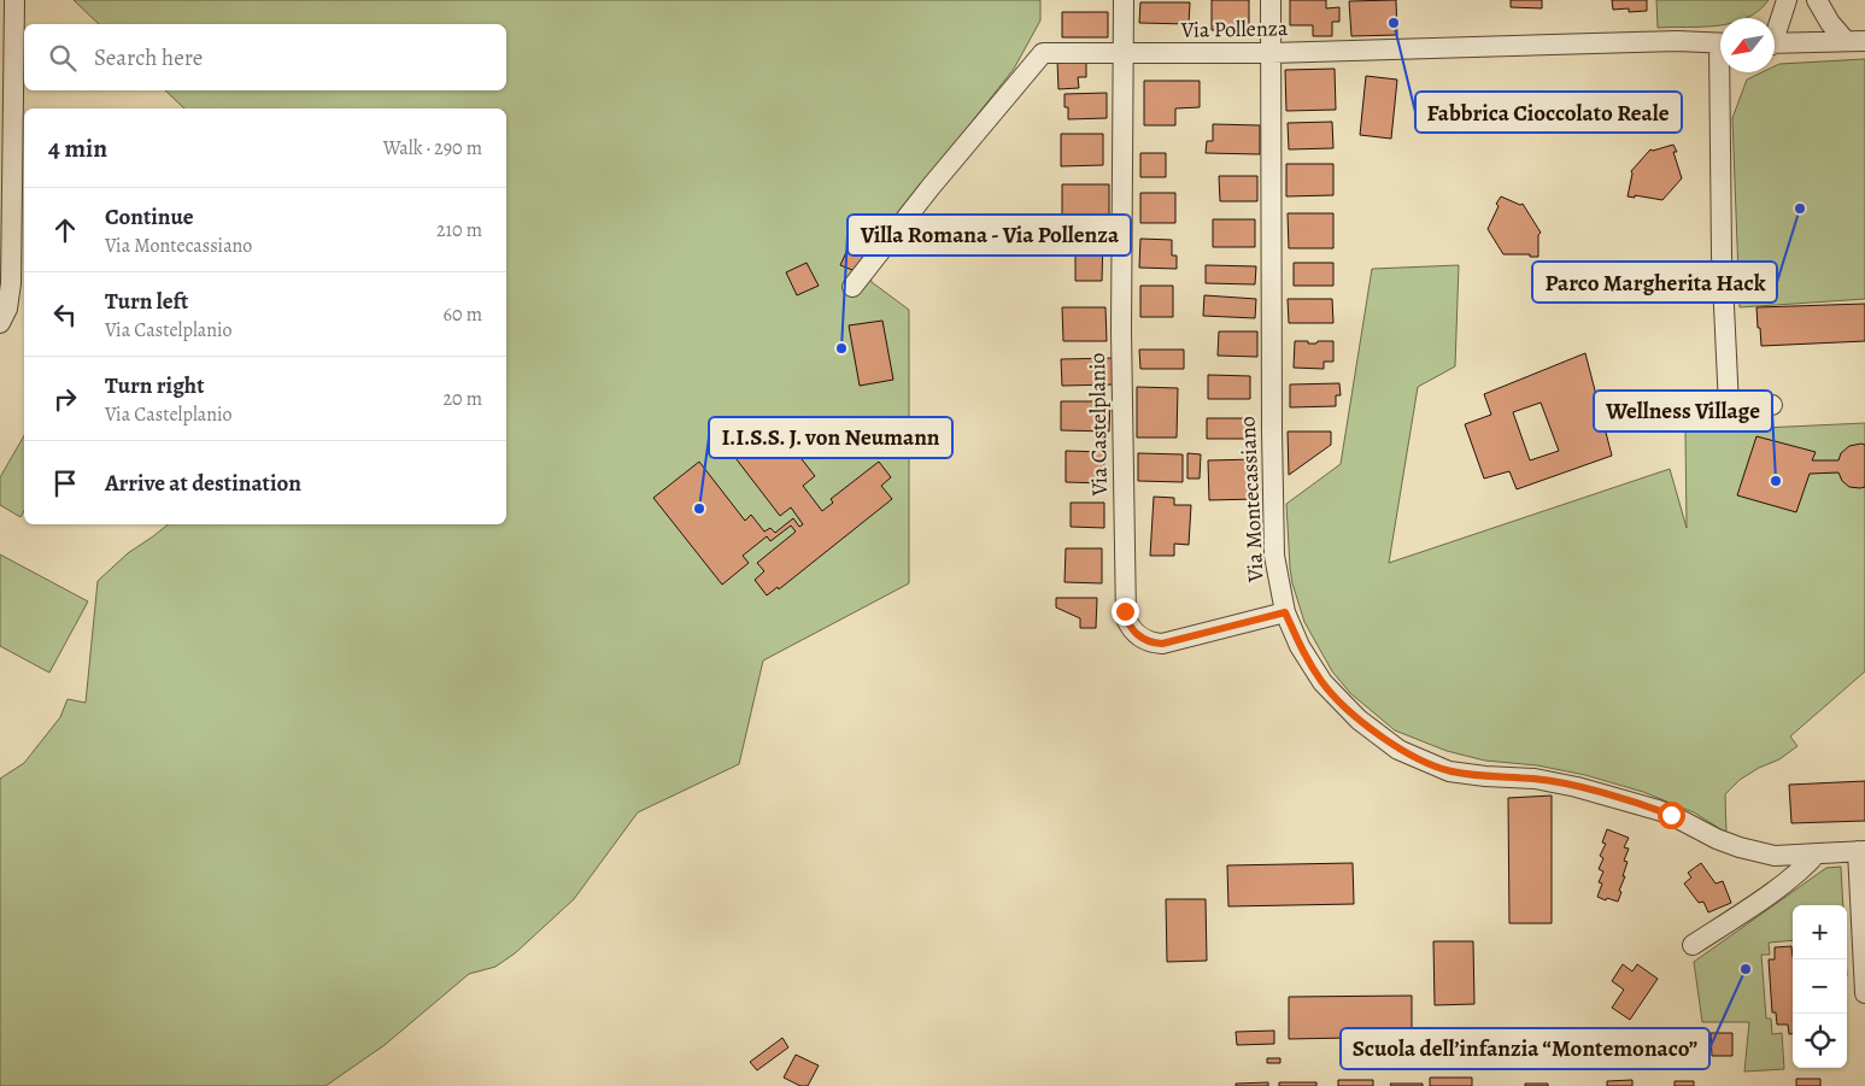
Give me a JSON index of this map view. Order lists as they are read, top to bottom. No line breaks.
{"streets":{"street":["Via Pollenza","Via Castelplanio","Via Montecassiano"]},"crossings":[["Via Pollenza","Via Castelplanio"],["Via Pollenza","Via Montecassiano"],["Via Castelplanio","Via Montecassiano"]],"places":["Fabbrica Cioccolato Reale","Parco Margherita Hack","Villa Romana - Via Pollenza","Wellness Village","I.I.S.S. J. von Neumann","Scuola dell’infanzia “Montemonaco”"],"north":"bottom left","page":{"search":"Search here","heading":["4 min","Walk · 290 m"],"list":[["Continue","Via Montecassiano","210 m"],["Turn left","Via Castelplanio","60 m"],["Turn right","Via Castelplanio","20 m"],"Arrive at destination"],"map_buttons":["+","−"]}}
